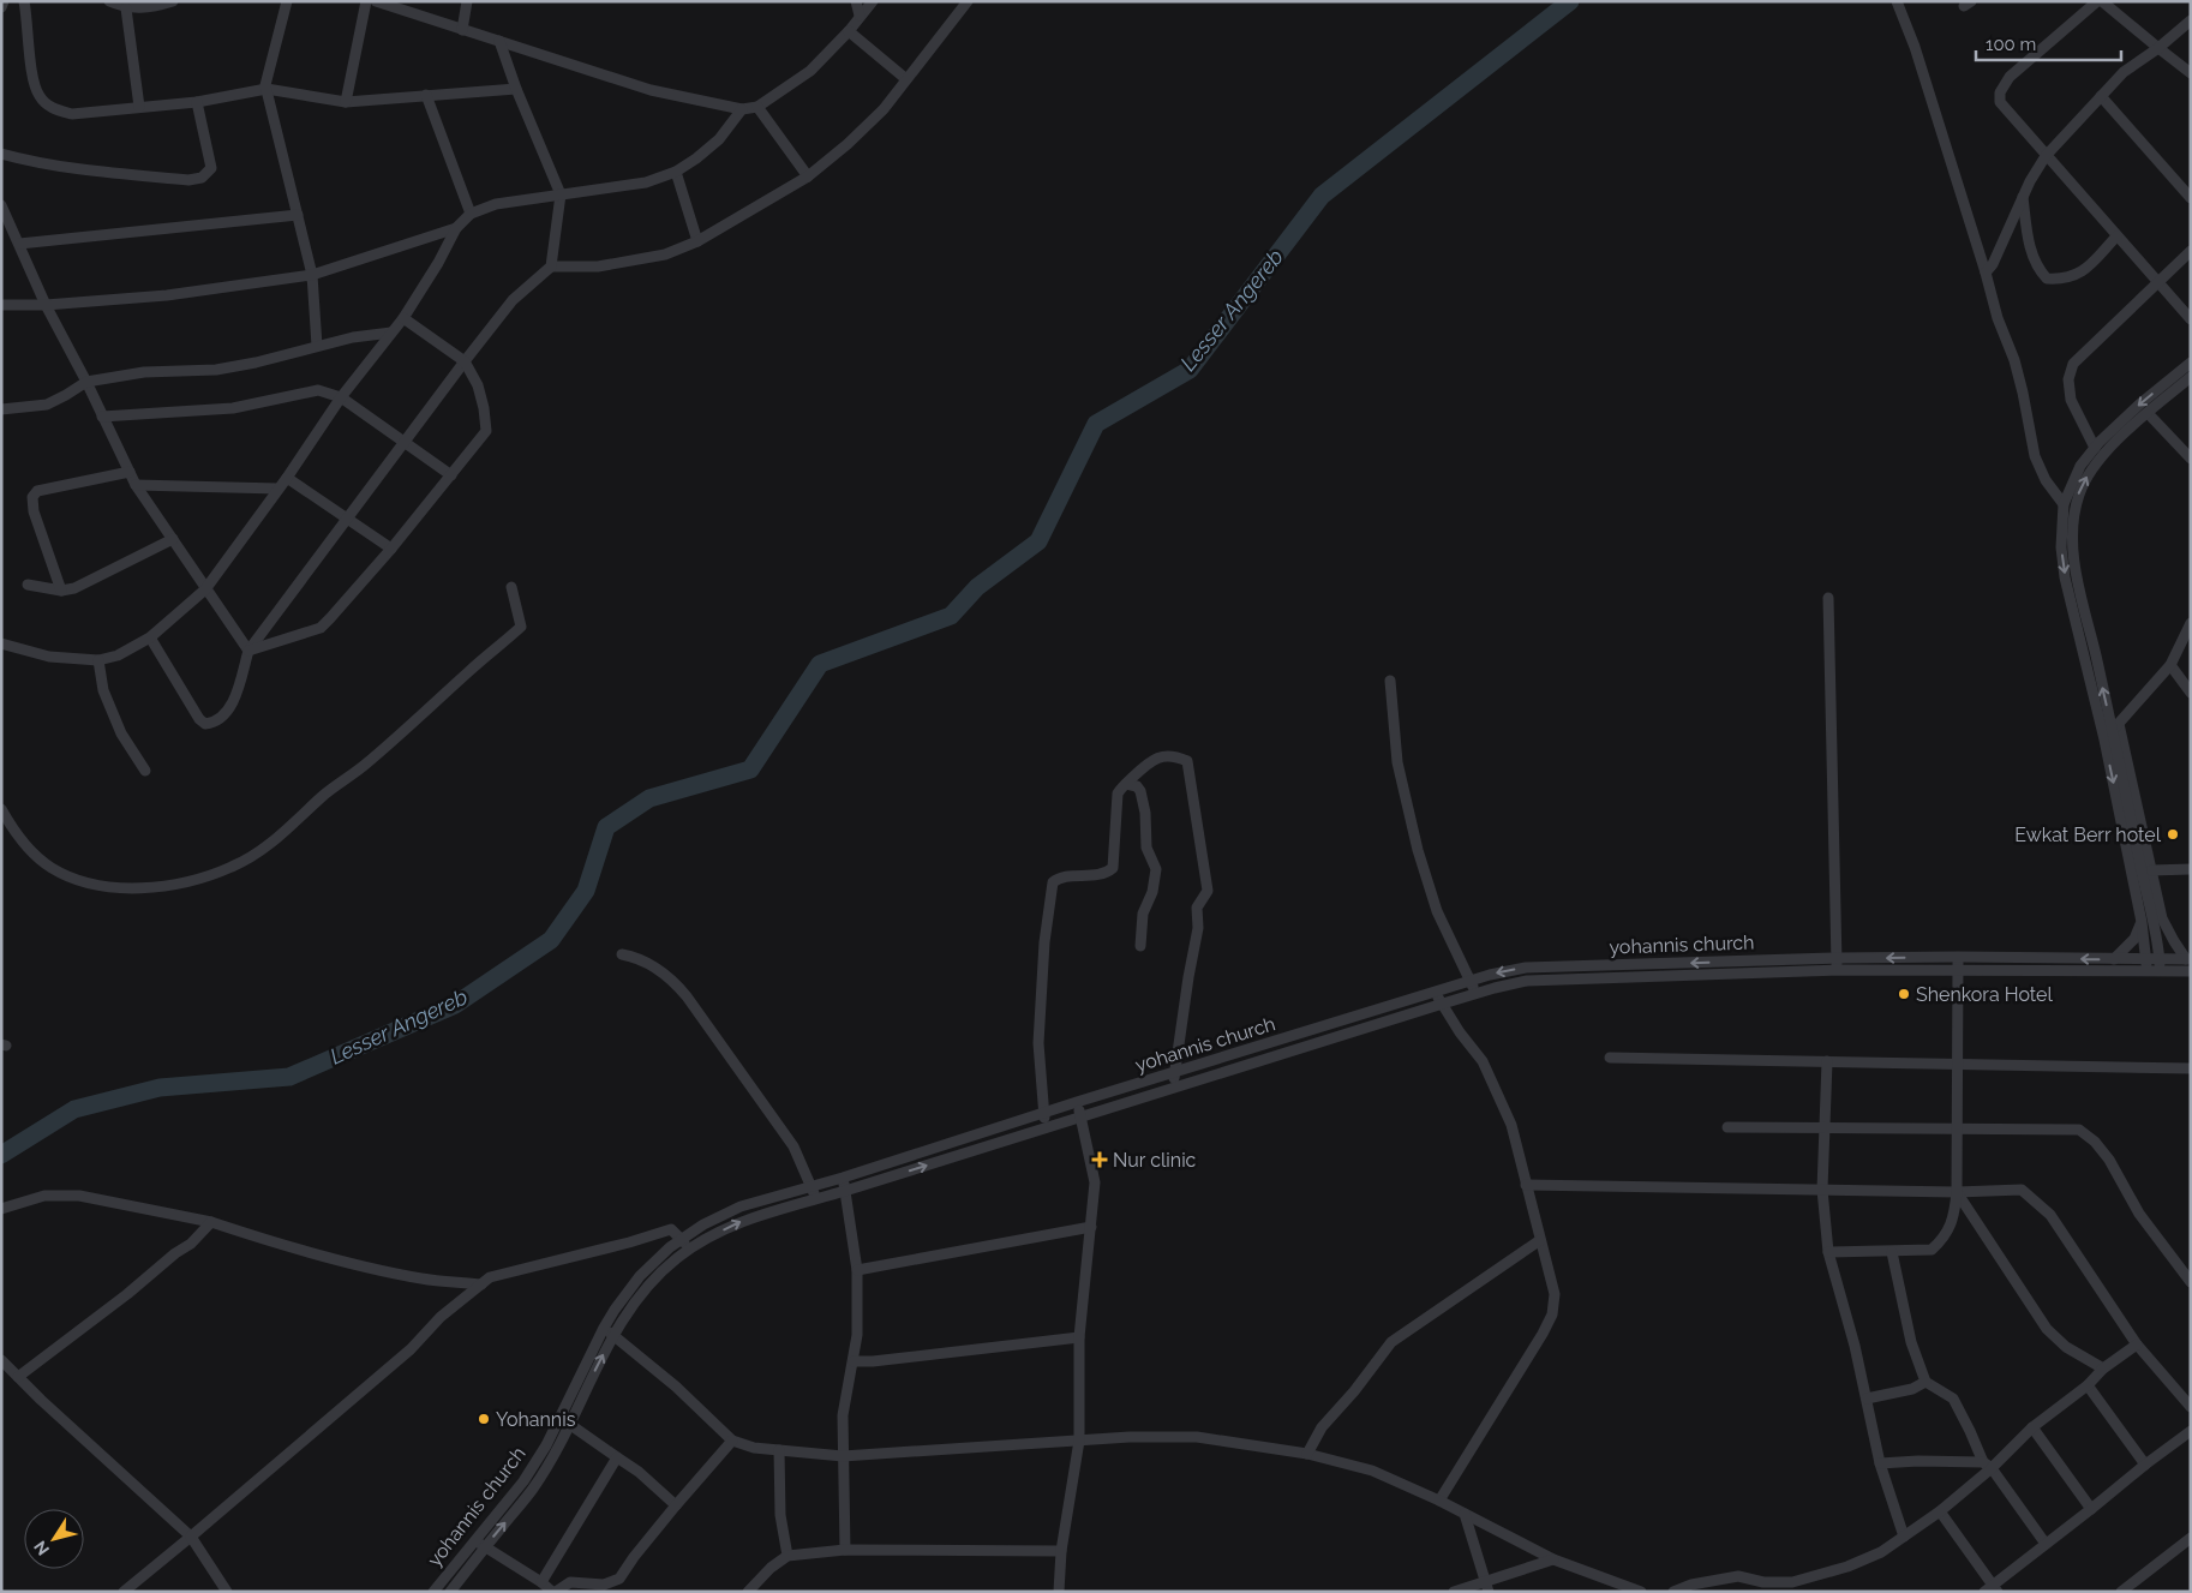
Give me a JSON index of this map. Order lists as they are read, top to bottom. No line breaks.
{"streets":{"street":["yohannis church"]},"water":["Lesser Angereb"],"places":{"other":["Ewkat Berr hotel","Shenkora Hotel","Yohannis"],"health":["Nur clinic"]},"scale_bar":"100 m","north":"bottom left"}
